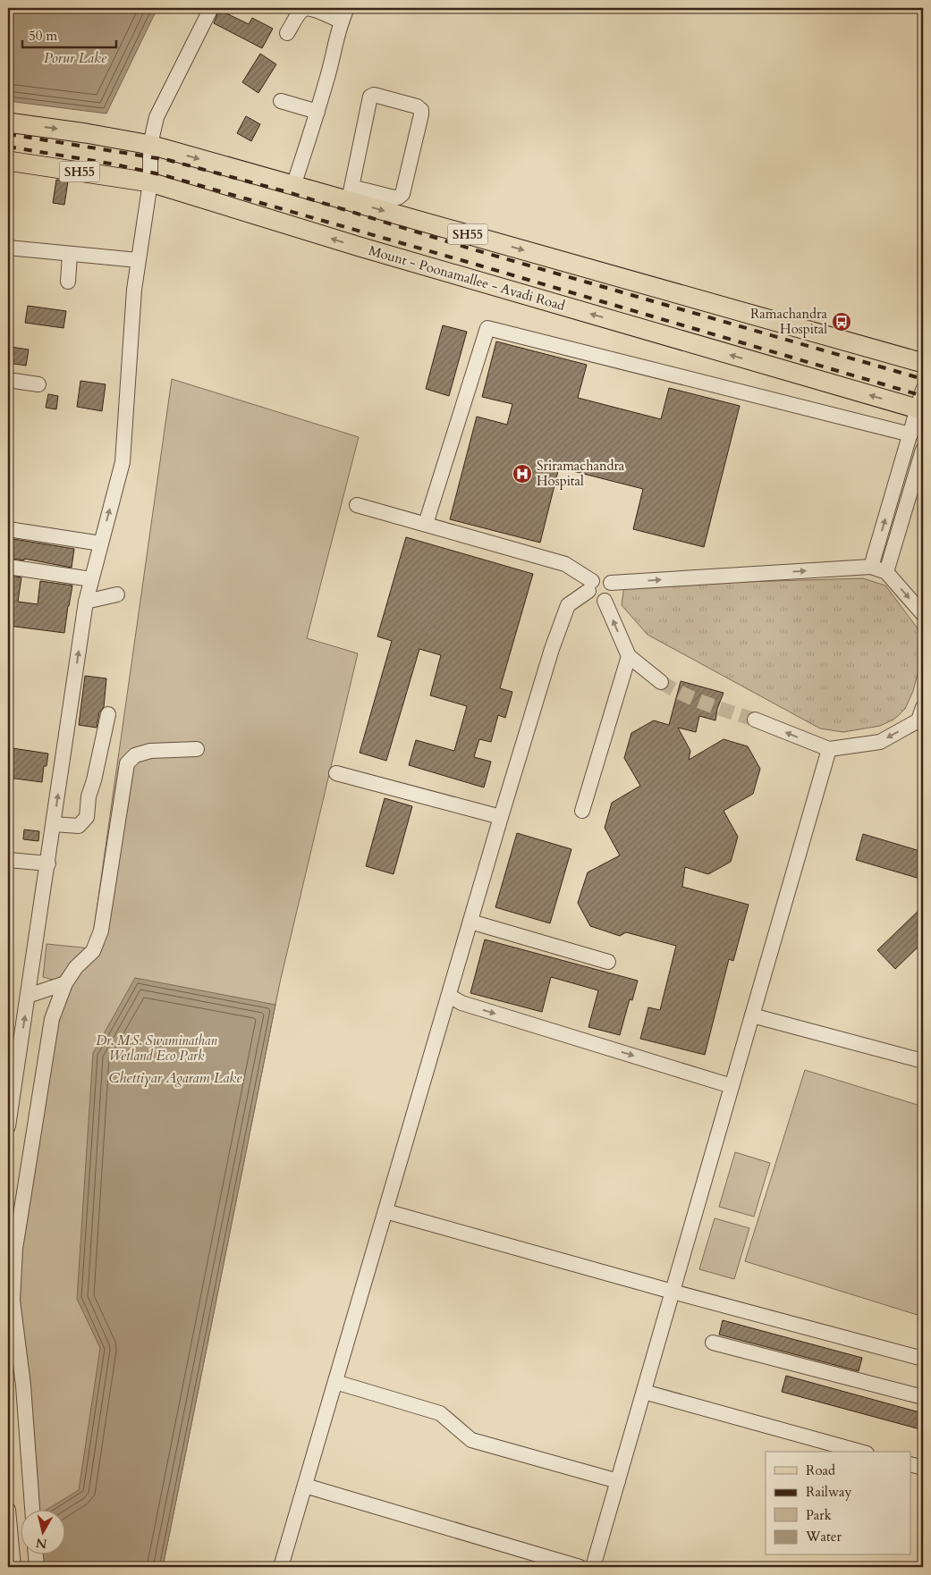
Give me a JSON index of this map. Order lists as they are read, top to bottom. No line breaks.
{"streets":{"main road":["SH55","Mount - Poonamallee - Avadi Road"]},"water":["Porur Lake","Chettiyar Agaram Lake"],"parks":["Dr. M.S. Swaminathan Wetland Eco Park"],"places":{"bus stop":["Ramachandra Hospital"],"hospital":["Sriramachandra Hospital"]},"legend":["Road","Railway","Park","Water"],"scale_bar":"50 m","north":"bottom"}
